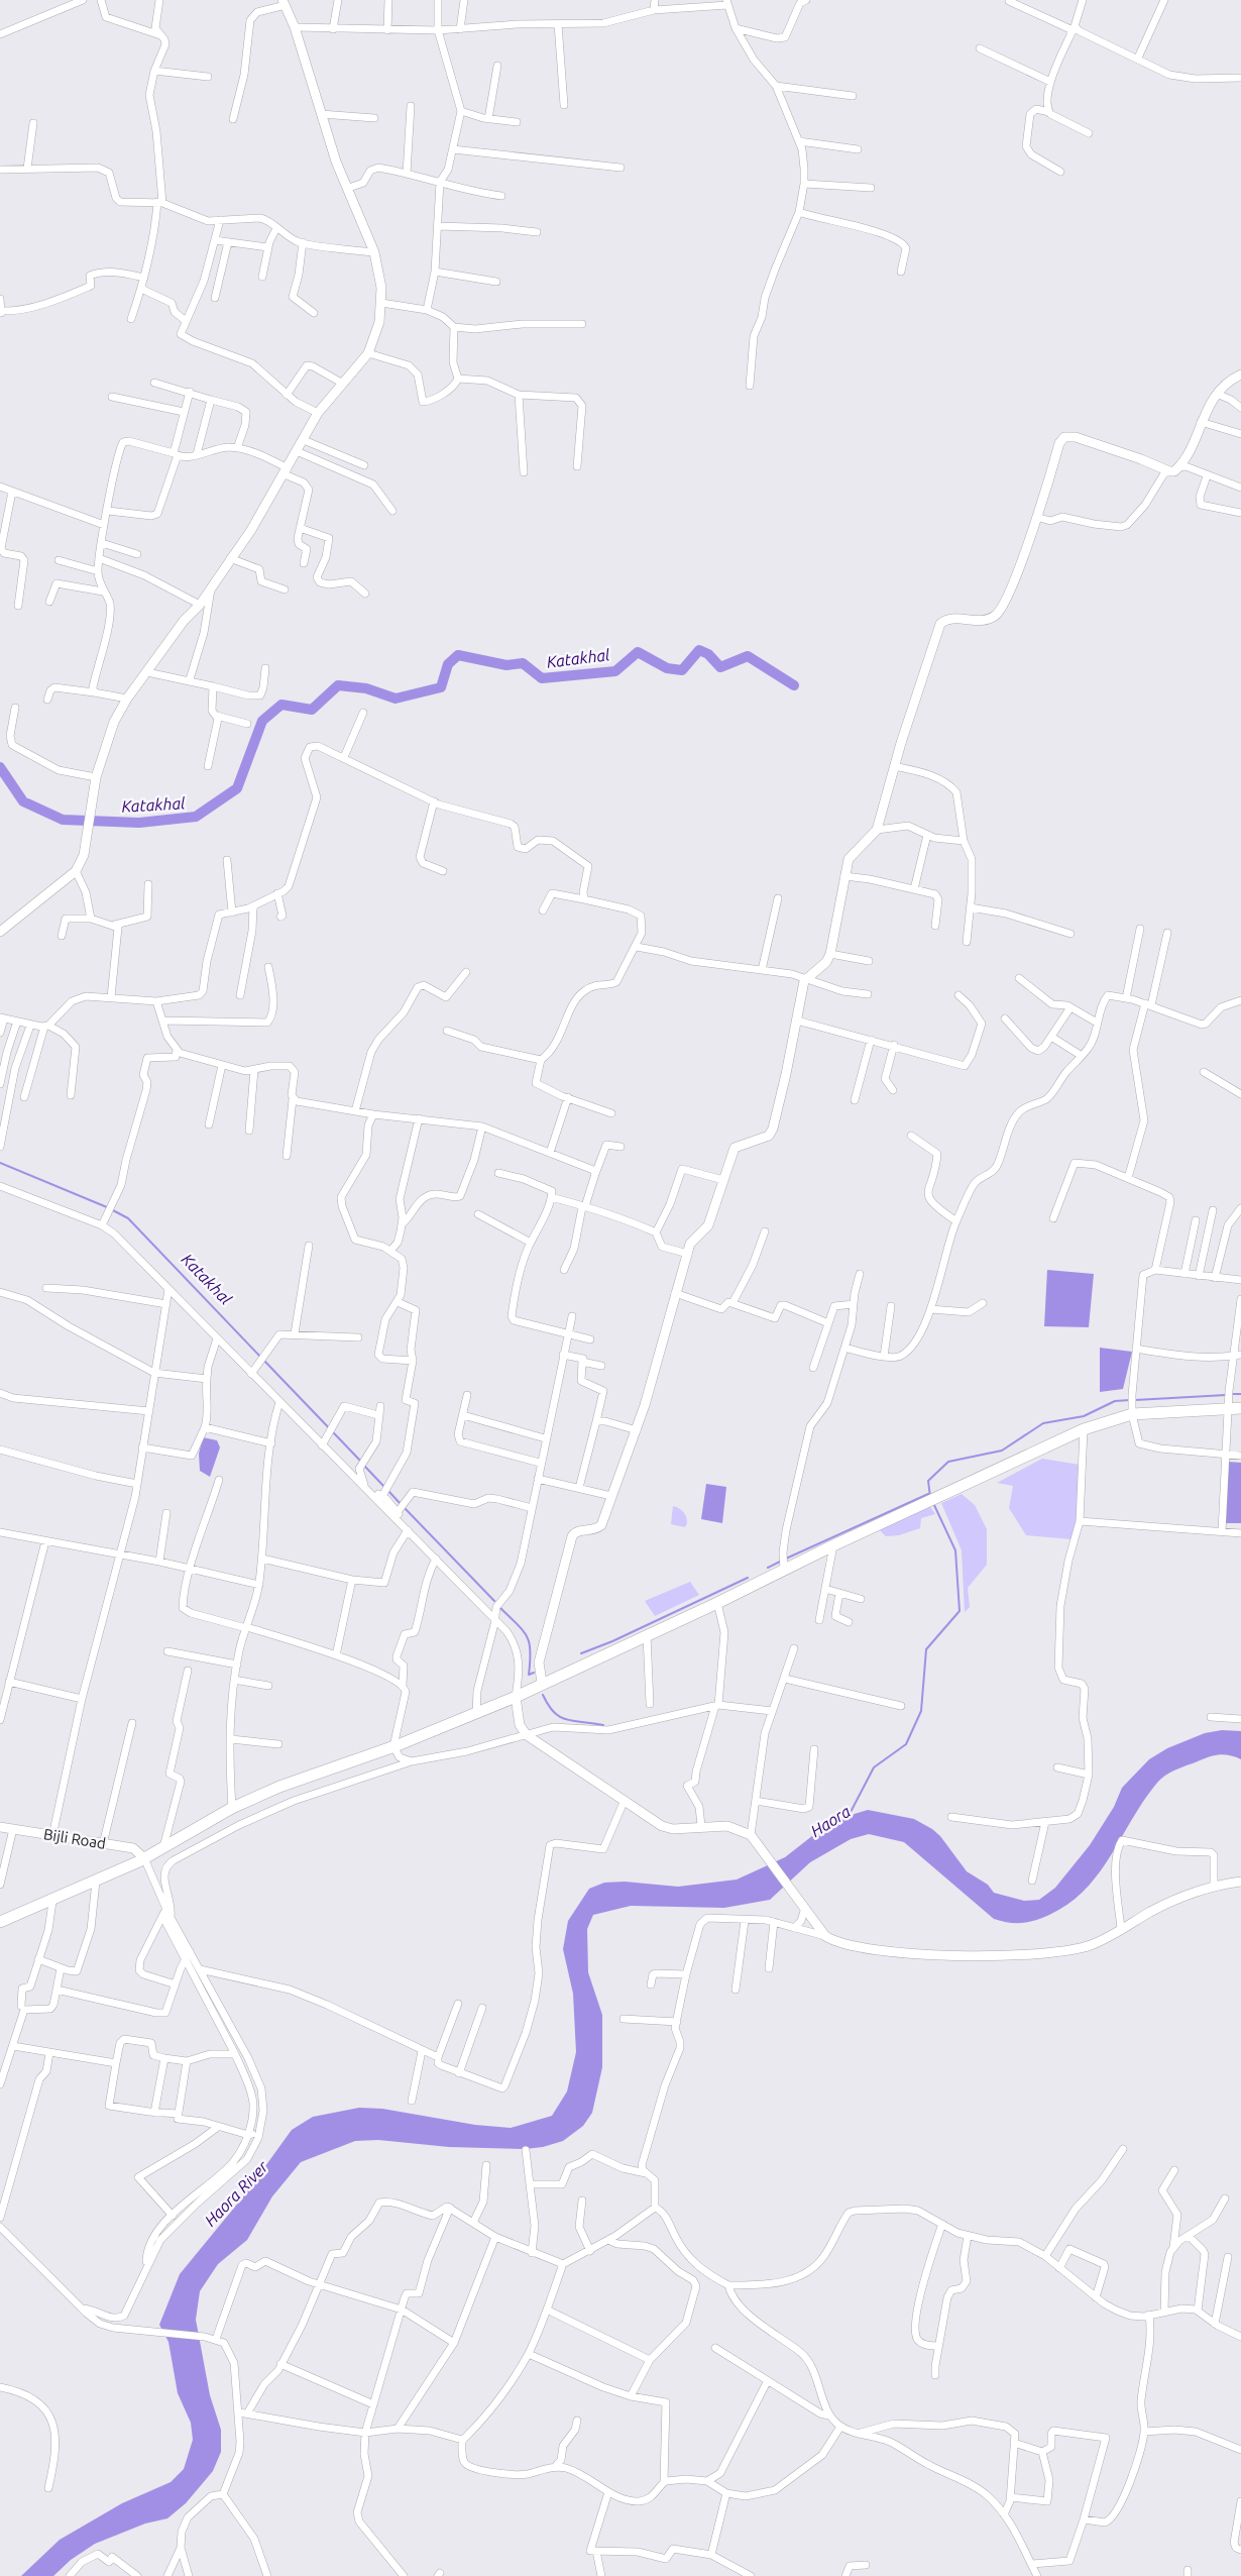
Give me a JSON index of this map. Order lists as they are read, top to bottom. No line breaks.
{"streets":{"street":["Bijli Road"]},"water":["Katakhal","Haora","Haora River"]}
